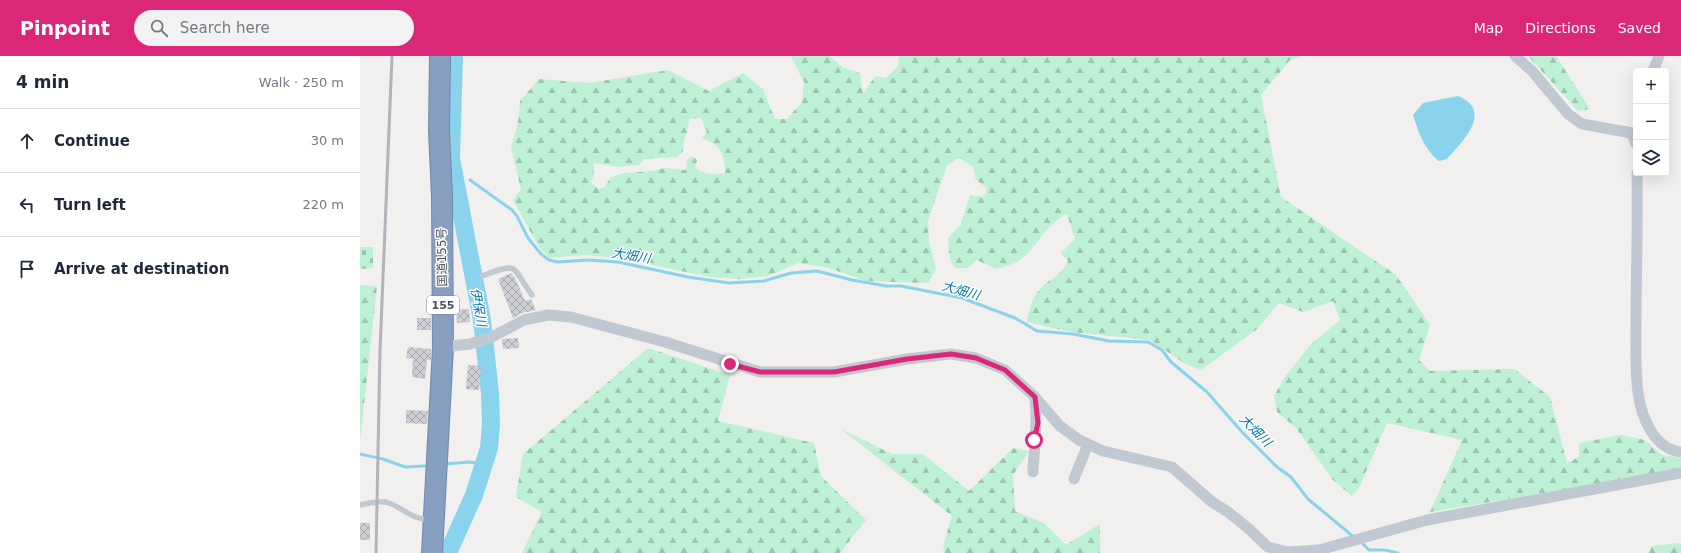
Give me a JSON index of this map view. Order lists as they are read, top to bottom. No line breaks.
{"streets":{"highway":["国道155号","155"]},"water":["大畑川","伊保川"],"page":{"header":"Pinpoint","search":"Search here","nav":["Map","Directions","Saved"],"heading":["4 min","Walk · 250 m"],"map_buttons":["+","−"],"list":[["Continue","30 m"],["Turn left","220 m"],"Arrive at destination"]}}
